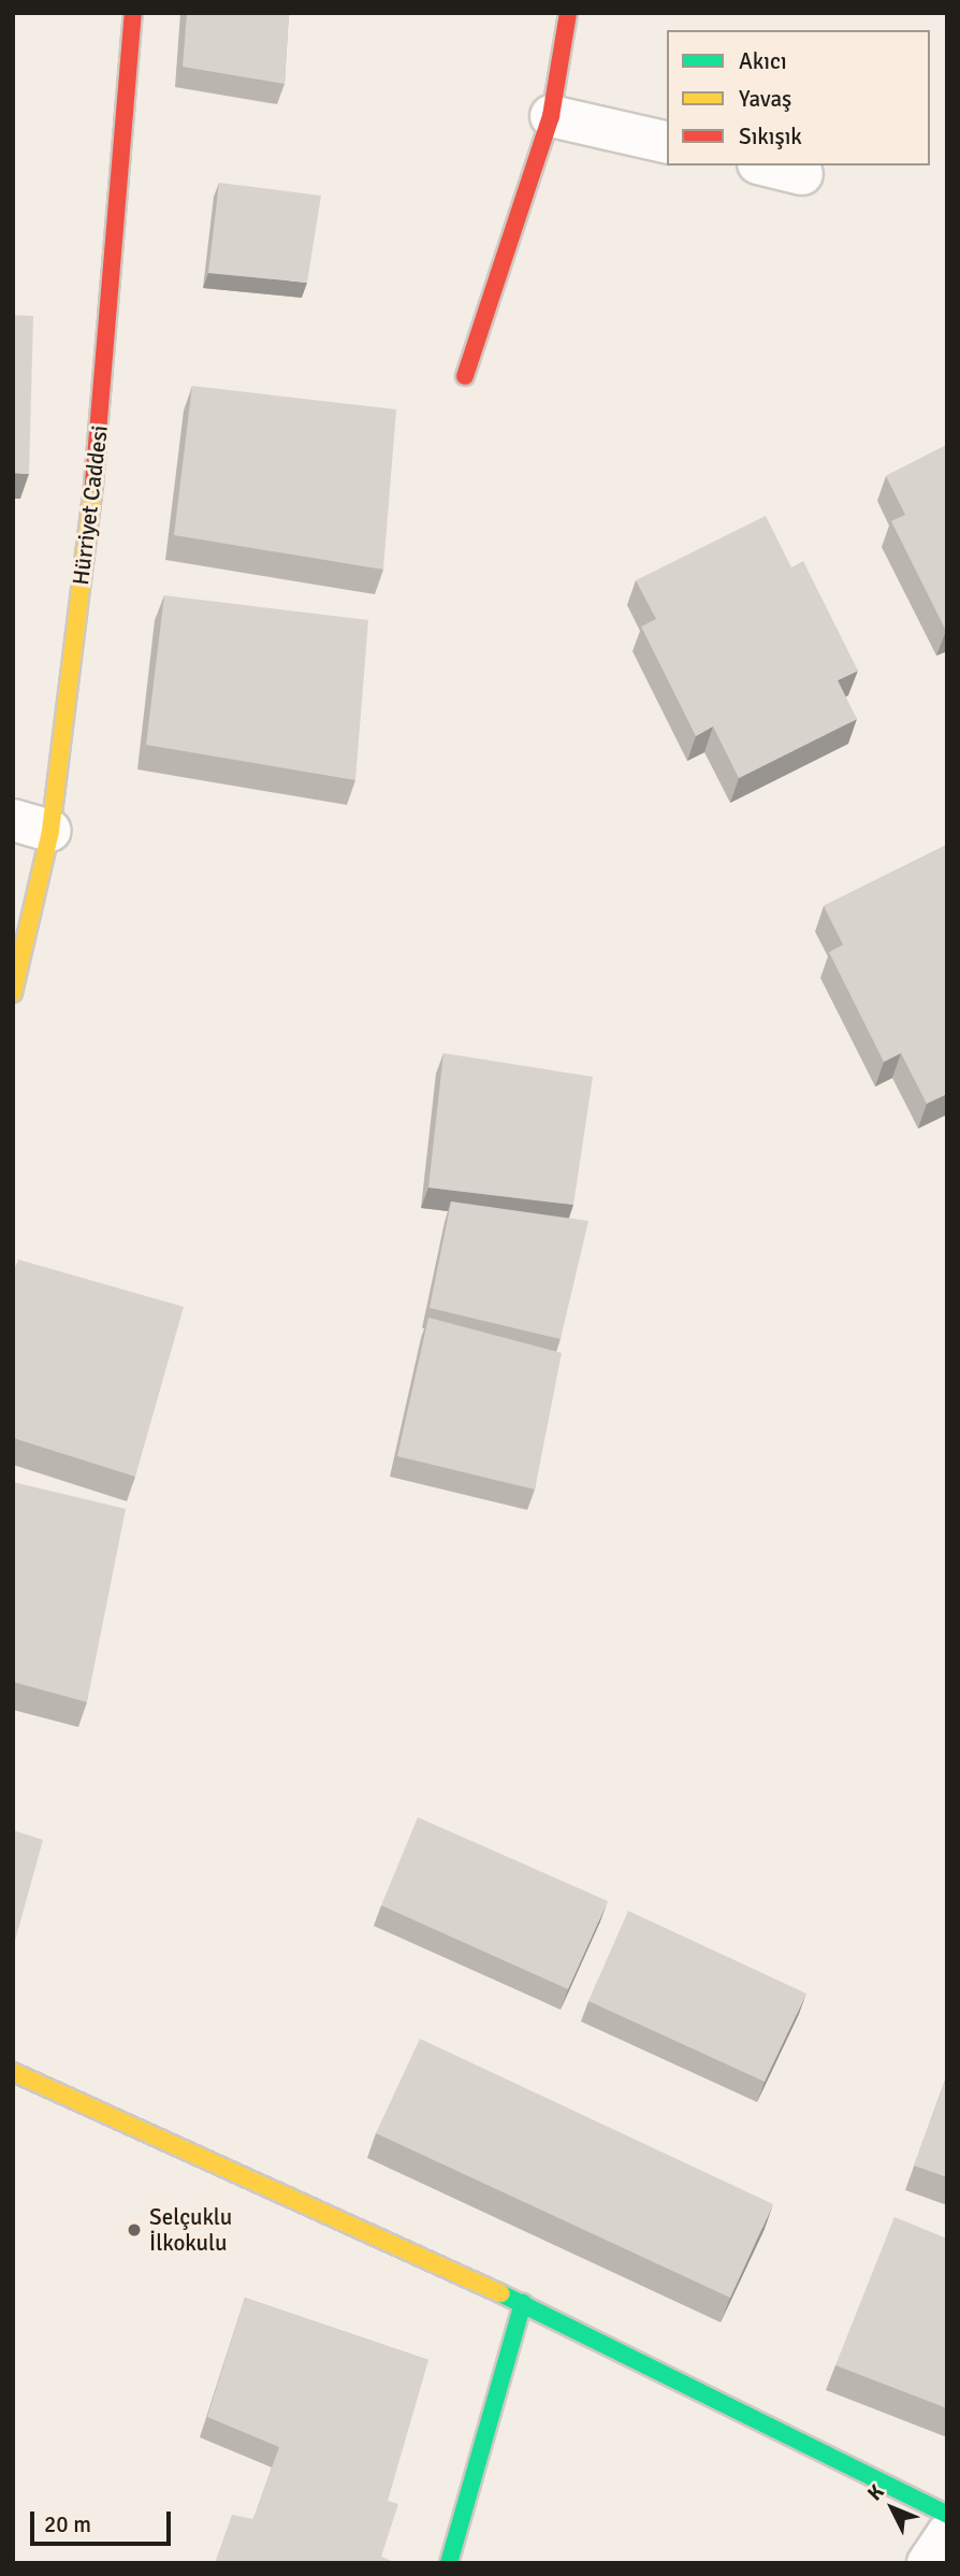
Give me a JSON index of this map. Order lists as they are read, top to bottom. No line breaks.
{"streets":{"street":["Hürriyet Caddesi"]},"places":["Selçuklu İlkokulu"],"legend":["Akıcı","Yavaş","Sıkışık"],"scale_bar":"20 m","north":"top left"}
